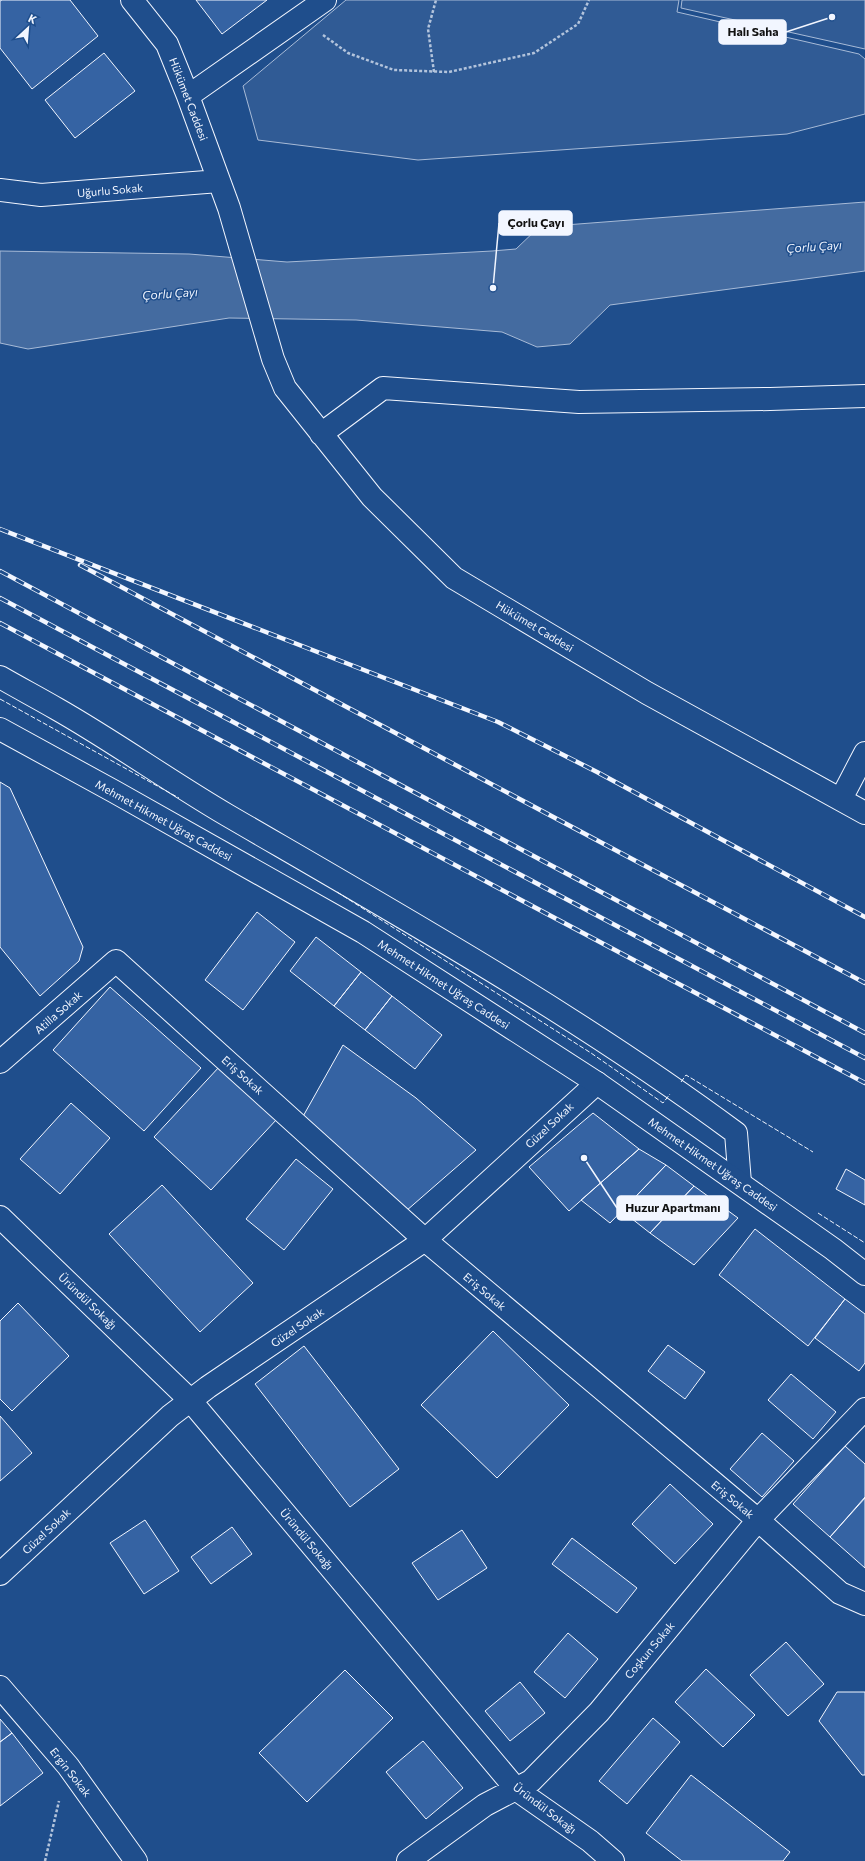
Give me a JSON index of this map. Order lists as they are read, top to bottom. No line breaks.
{"streets":{"street":["Hükümet Caddesi","Uğurlu Sokak","Mehmet Hikmet Uğraş Caddesi","Atilla Sokak","Eriş Sokak","Güzel Sokak","Üründül Sokağı","Coşkun Sokak","Ergin Sokak"]},"crossings":[["Hükümet Caddesi","Uğurlu Sokak"],["Mehmet Hikmet Uğraş Caddesi","Güzel Sokak"],["Atilla Sokak","Eriş Sokak"],["Eriş Sokak","Güzel Sokak"],["Eriş Sokak","Coşkun Sokak"],["Güzel Sokak","Üründül Sokağı"],["Üründül Sokağı","Coşkun Sokak"]],"water":["Çorlu Çayı"],"places":["Halı Saha","Çorlu Çayı","Huzur Apartmanı"],"north":"top right"}
